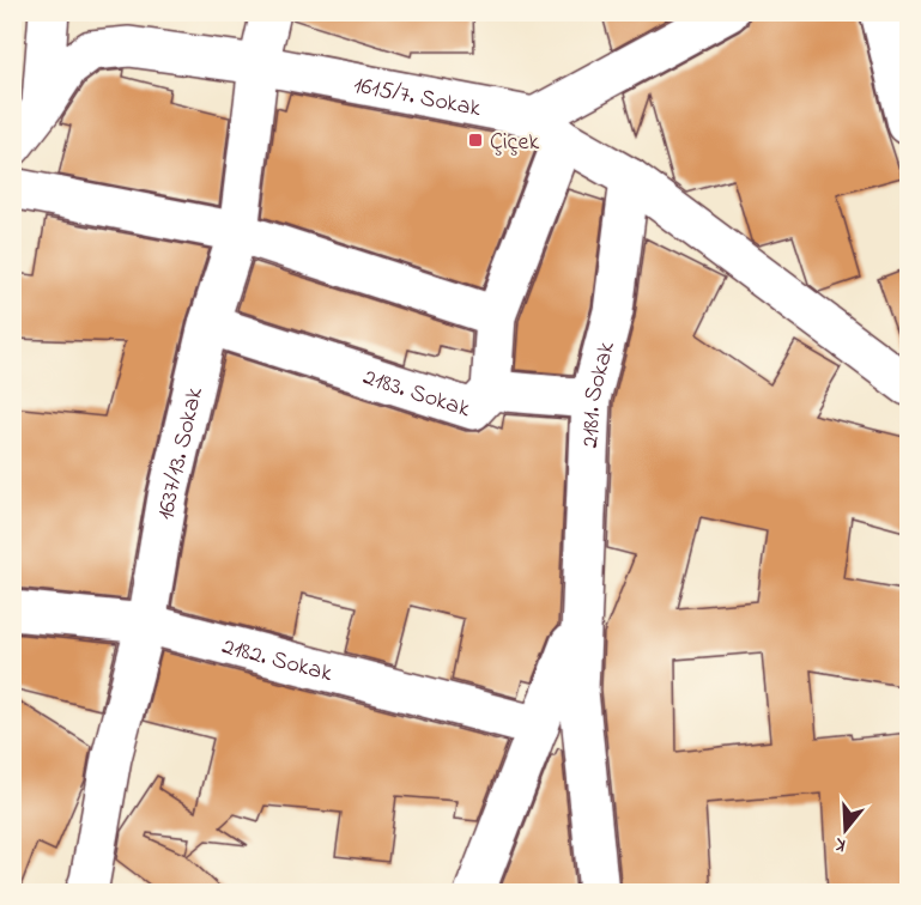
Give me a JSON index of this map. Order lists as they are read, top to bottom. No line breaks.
{"streets":{"street":["1615/7. Sokak","2183. Sokak","2181. Sokak","1637/13. Sokak","2182. Sokak"]},"crossings":[["1615/7. Sokak","2183. Sokak"],["1615/7. Sokak","2181. Sokak"],["1615/7. Sokak","1637/13. Sokak"],["2183. Sokak","1637/13. Sokak"],["2181. Sokak","2182. Sokak"],["1637/13. Sokak","2182. Sokak"]],"places":{"transit":["Çiçek"]},"north":"bottom"}
